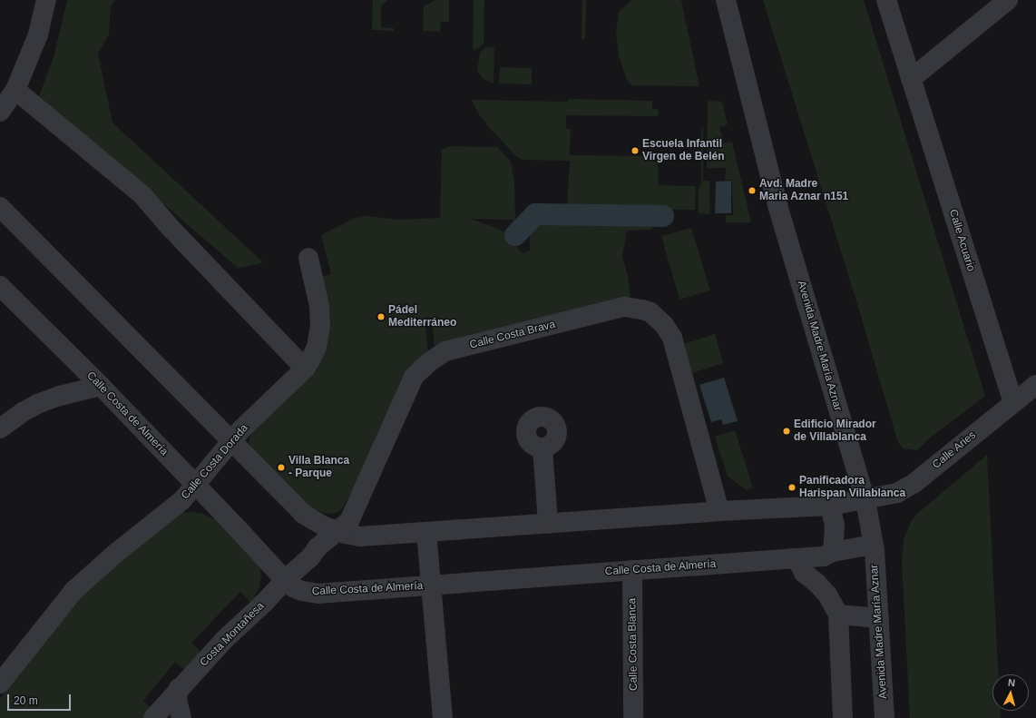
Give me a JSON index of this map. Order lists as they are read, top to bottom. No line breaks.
{"streets":{"street":["Calle Acuario","Calle Costa Brava","Avenida Madre María Aznar","Calle Costa de Almería","Calle Aries","Calle Costa Dorada","Costa Montañesa","Calle Costa Blanca"]},"crossings":[["Calle Acuario","Calle Aries"],["Calle Costa Brava","Calle Costa de Almería"],["Calle Costa Brava","Costa Montañesa"],["Avenida Madre María Aznar","Calle Costa de Almería"],["Avenida Madre María Aznar","Calle Aries"],["Calle Costa de Almería","Calle Costa Dorada"],["Calle Costa de Almería","Costa Montañesa"],["Calle Costa de Almería","Calle Costa Blanca"]],"places":["Escuela Infantil Virgen de Belén","Avd. Madre Maria Aznar n151","Pádel Mediterráneo","Edificio Mirador de Villablanca","Villa Blanca - Parque","Panificadora Harispan Villablanca"],"scale_bar":"20 m","north":"top"}
